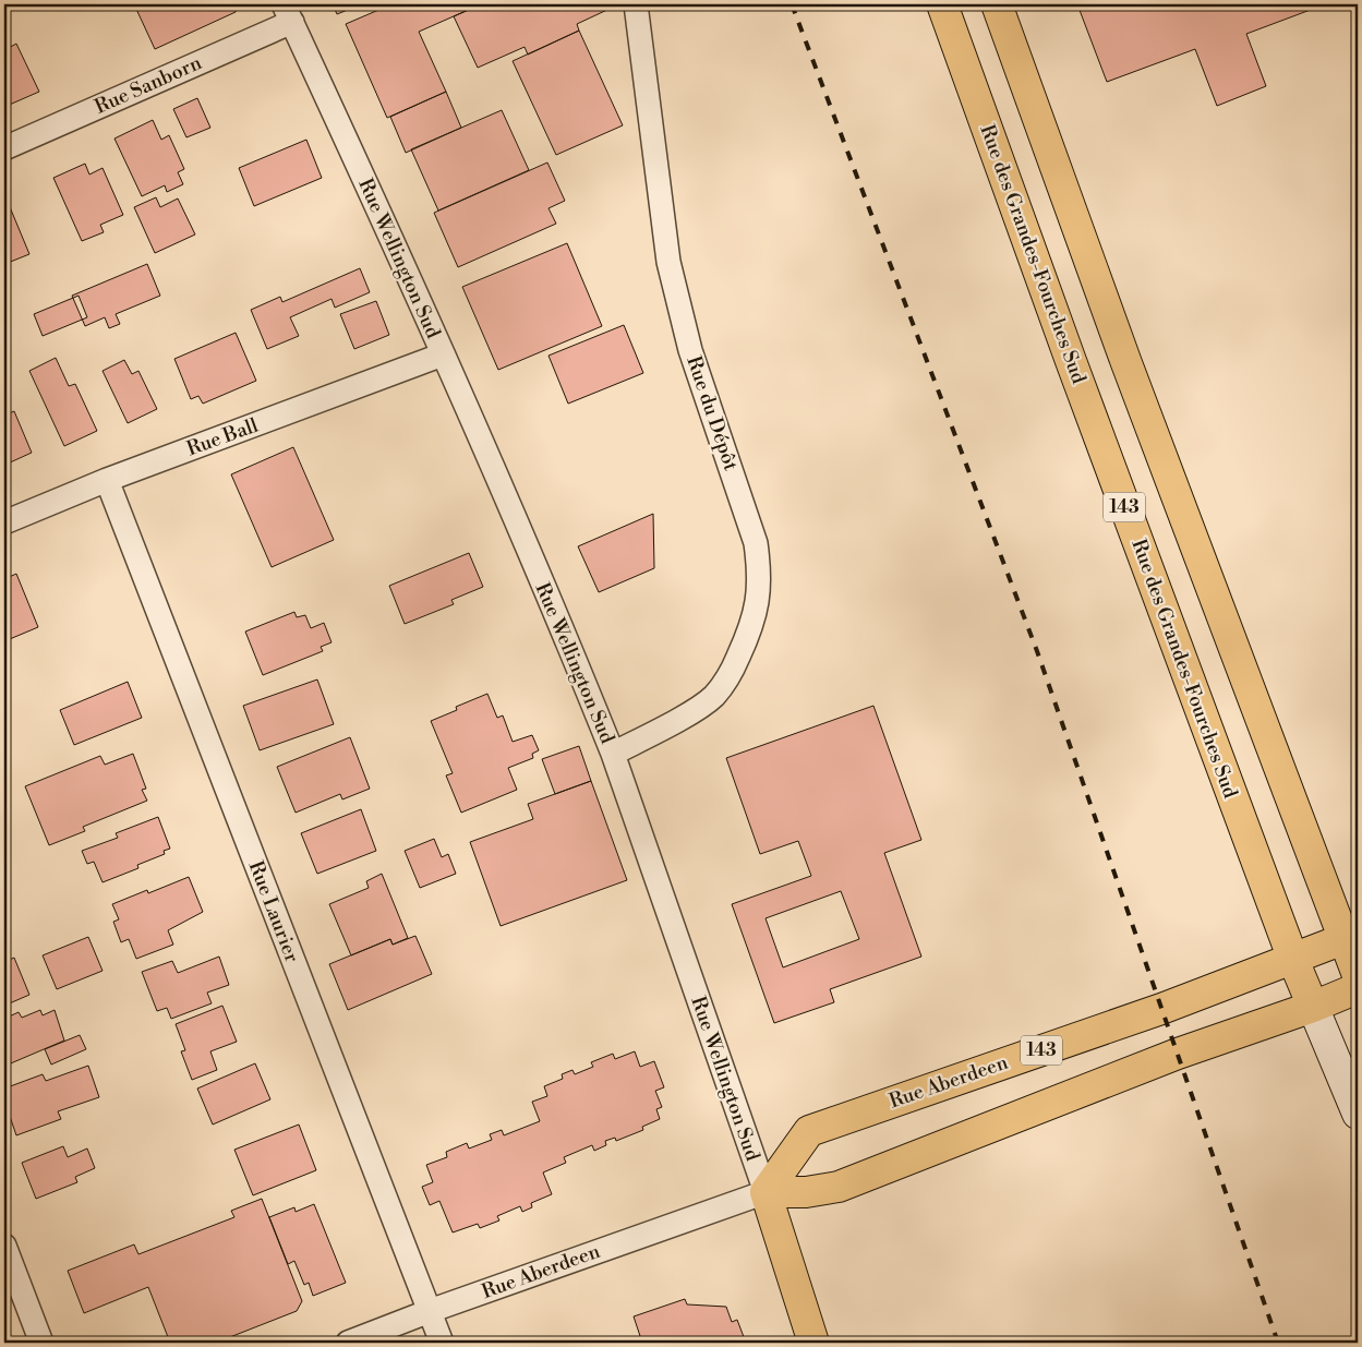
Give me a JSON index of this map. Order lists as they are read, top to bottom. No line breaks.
{"streets":{"main road":["Rue des Grandes-Fourches Sud","Rue Wellington Sud","143","Rue Aberdeen"],"street":["Rue Sanborn","Rue du Dépôt","Rue Ball","Rue Laurier"]},"crossings":[["Rue Sanborn","Rue Wellington Sud"],["Rue des Grandes-Fourches Sud","Rue Aberdeen"],["Rue Wellington Sud","Rue du Dépôt"],["Rue Wellington Sud","Rue Ball"],["Rue Wellington Sud","Rue Aberdeen"],["Rue Ball","Rue Laurier"],["Rue Laurier","Rue Aberdeen"]]}
